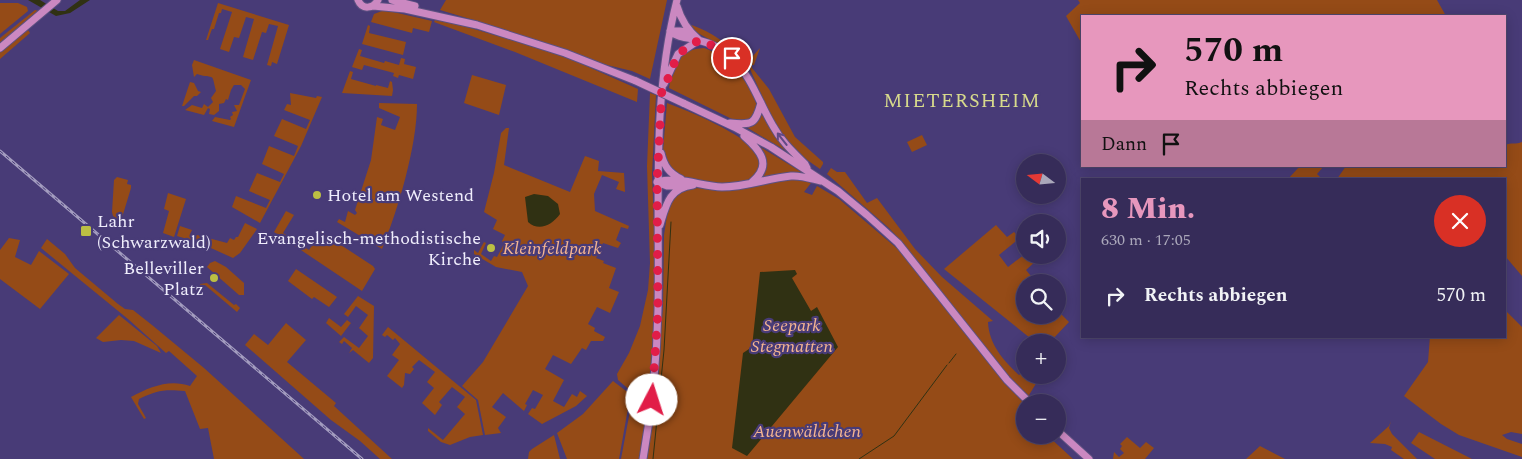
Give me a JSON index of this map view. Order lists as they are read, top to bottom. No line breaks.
{"districts":["MIETERSHEIM"],"parks":["Kleinfeldpark","Seepark Stegmatten","Auenwäldchen"],"places":{"other":["Hotel am Westend","Evangelisch-methodistische Kirche","Belleviller Platz"],"transit":["Lahr (Schwarzwald)"]},"north":"left","page":{"turn":["570 m","Rechts abbiegen"],"then":"Dann","map_buttons":["+","−"],"heading":["8 Min.","630 m · 17:05"],"list":[{"name":"Rechts abbiegen","value":"570 m"}]}}
